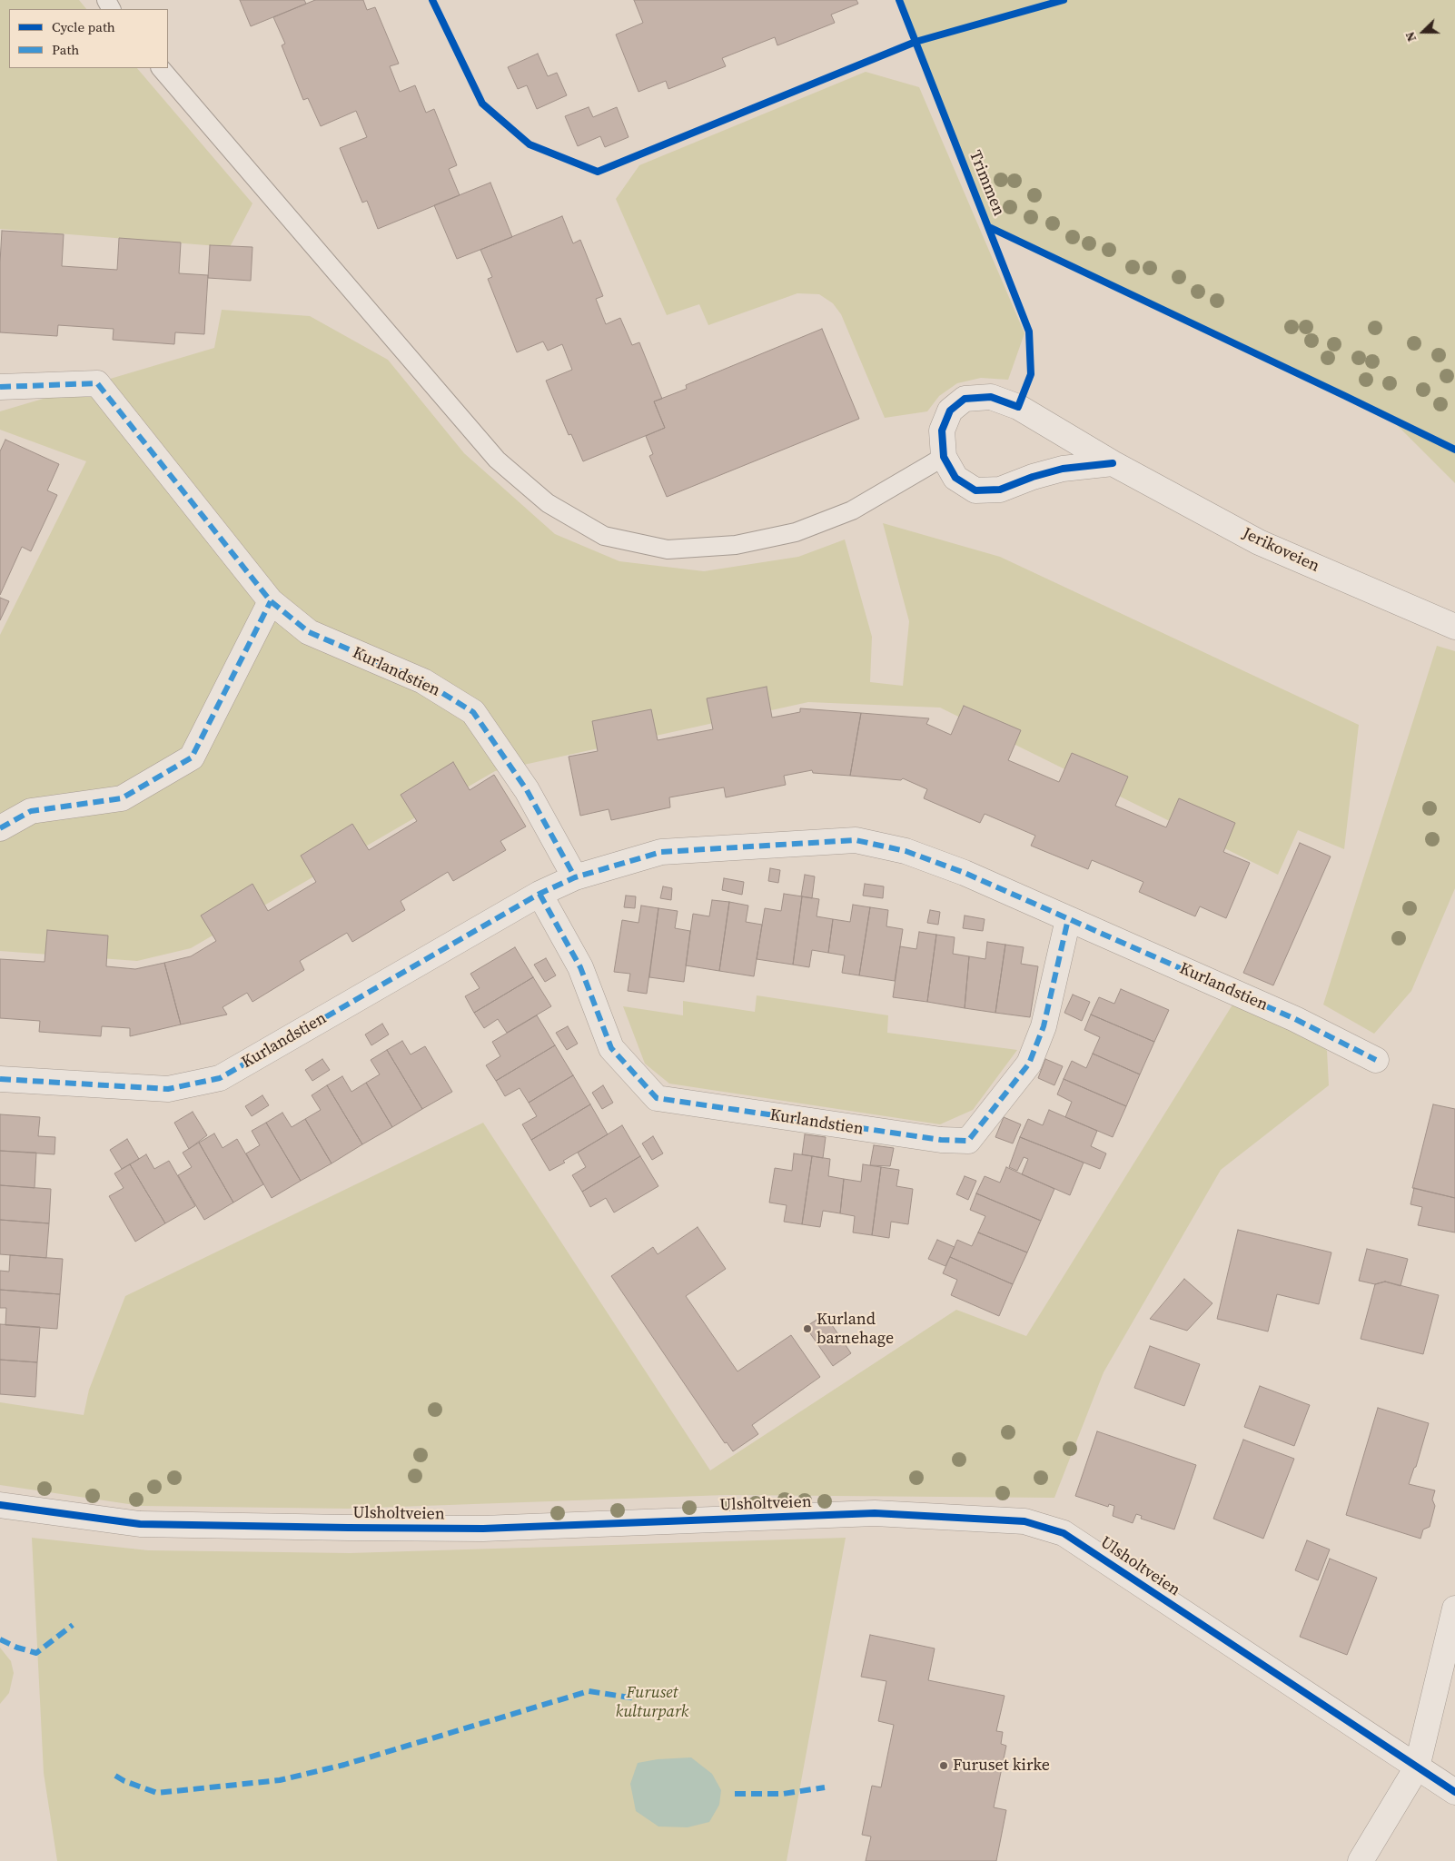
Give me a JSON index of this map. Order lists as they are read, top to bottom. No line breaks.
{"streets":{"street":["Jerikoveien","Kurlandstien","Ulsholtveien"],"cycle path":["Trimmen"]},"parks":["Furuset kulturpark"],"places":["Kurland barnehage","Furuset kirke"],"legend":["Cycle path","Path"],"north":"left"}
